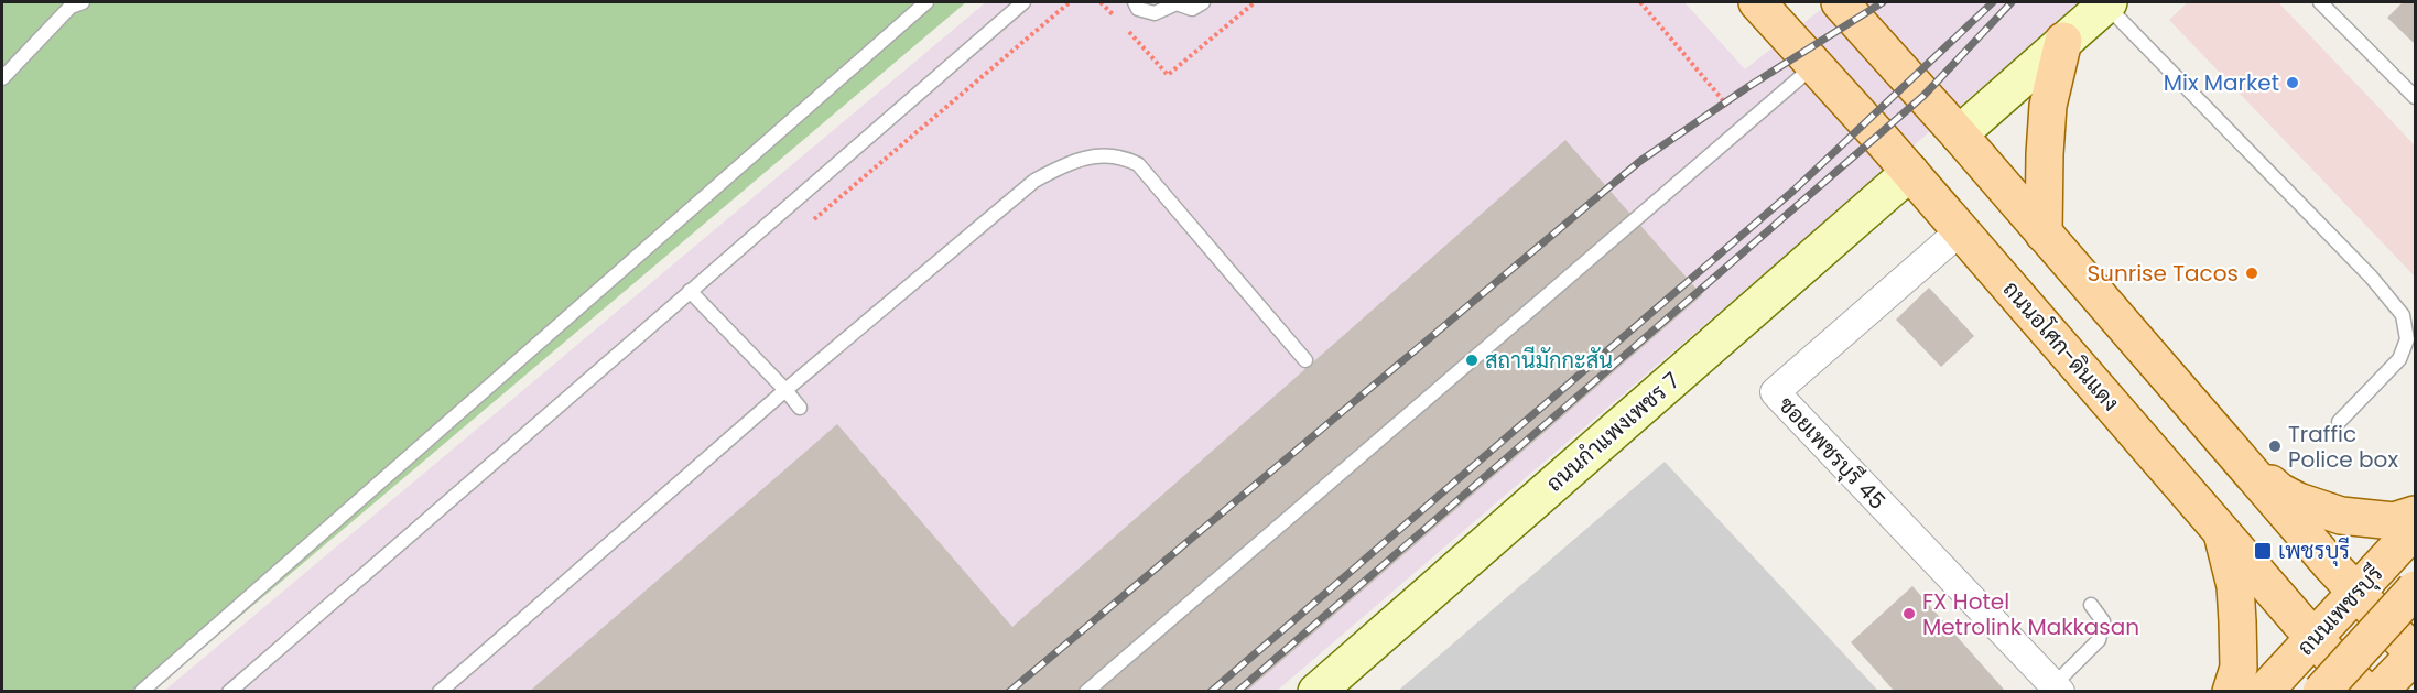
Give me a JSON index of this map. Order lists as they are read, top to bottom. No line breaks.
{"streets":{"main road":["ถนนอโศก-ดินแดง","ถนนเพชรบุรี"],"street":["ถนนกำแพงเพชร 7","ซอยเพชรบุรี 45"]},"crossings":[["ถนนอโศก-ดินแดง","ถนนกำแพงเพชร 7"],["ถนนอโศก-ดินแดง","ซอยเพชรบุรี 45"],["ถนนอโศก-ดินแดง","ถนนเพชรบุรี"]],"places":{"other":["Mix Market","Sunrise Tacos","สถานีมักกะสัน","Traffic Police box","FX Hotel Metrolink Makkasan"],"transit":["เพชรบุรี"]}}
